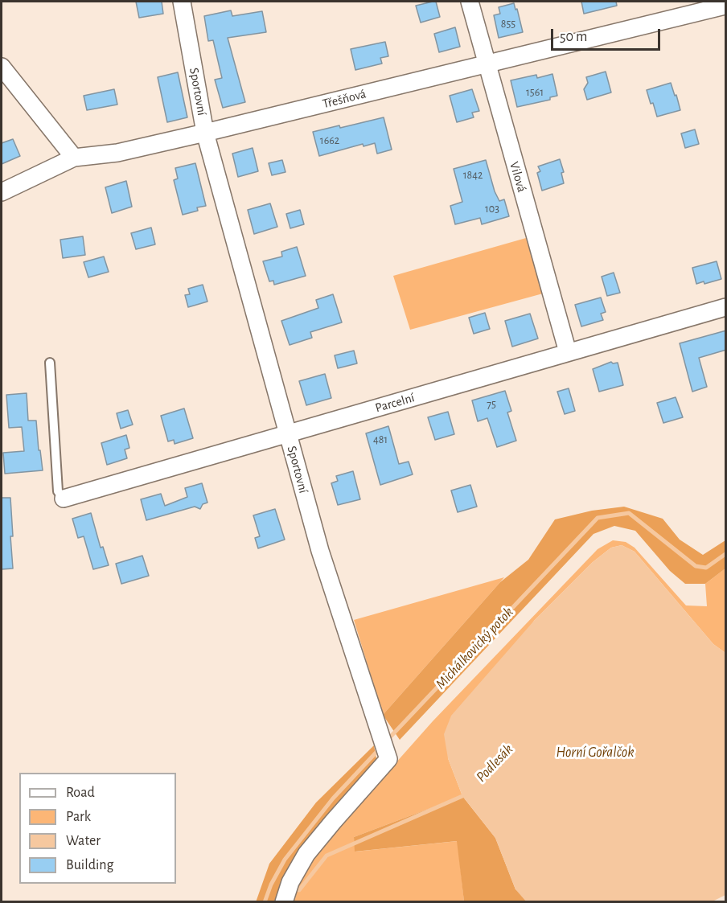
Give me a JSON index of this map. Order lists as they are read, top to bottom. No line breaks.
{"streets":{"street":["Sportovní","Třešňová","Vilová","Parcelní"]},"crossings":[["Sportovní","Třešňová"],["Sportovní","Parcelní"],["Třešňová","Vilová"],["Vilová","Parcelní"]],"water":["Michálkovický potok","Horní Gořalčok","Podlesák"],"house_numbers":["855","1561","1662","1842","103","75","481"],"legend":["Road","Park","Water","Building"],"scale_bar":"50 m"}
